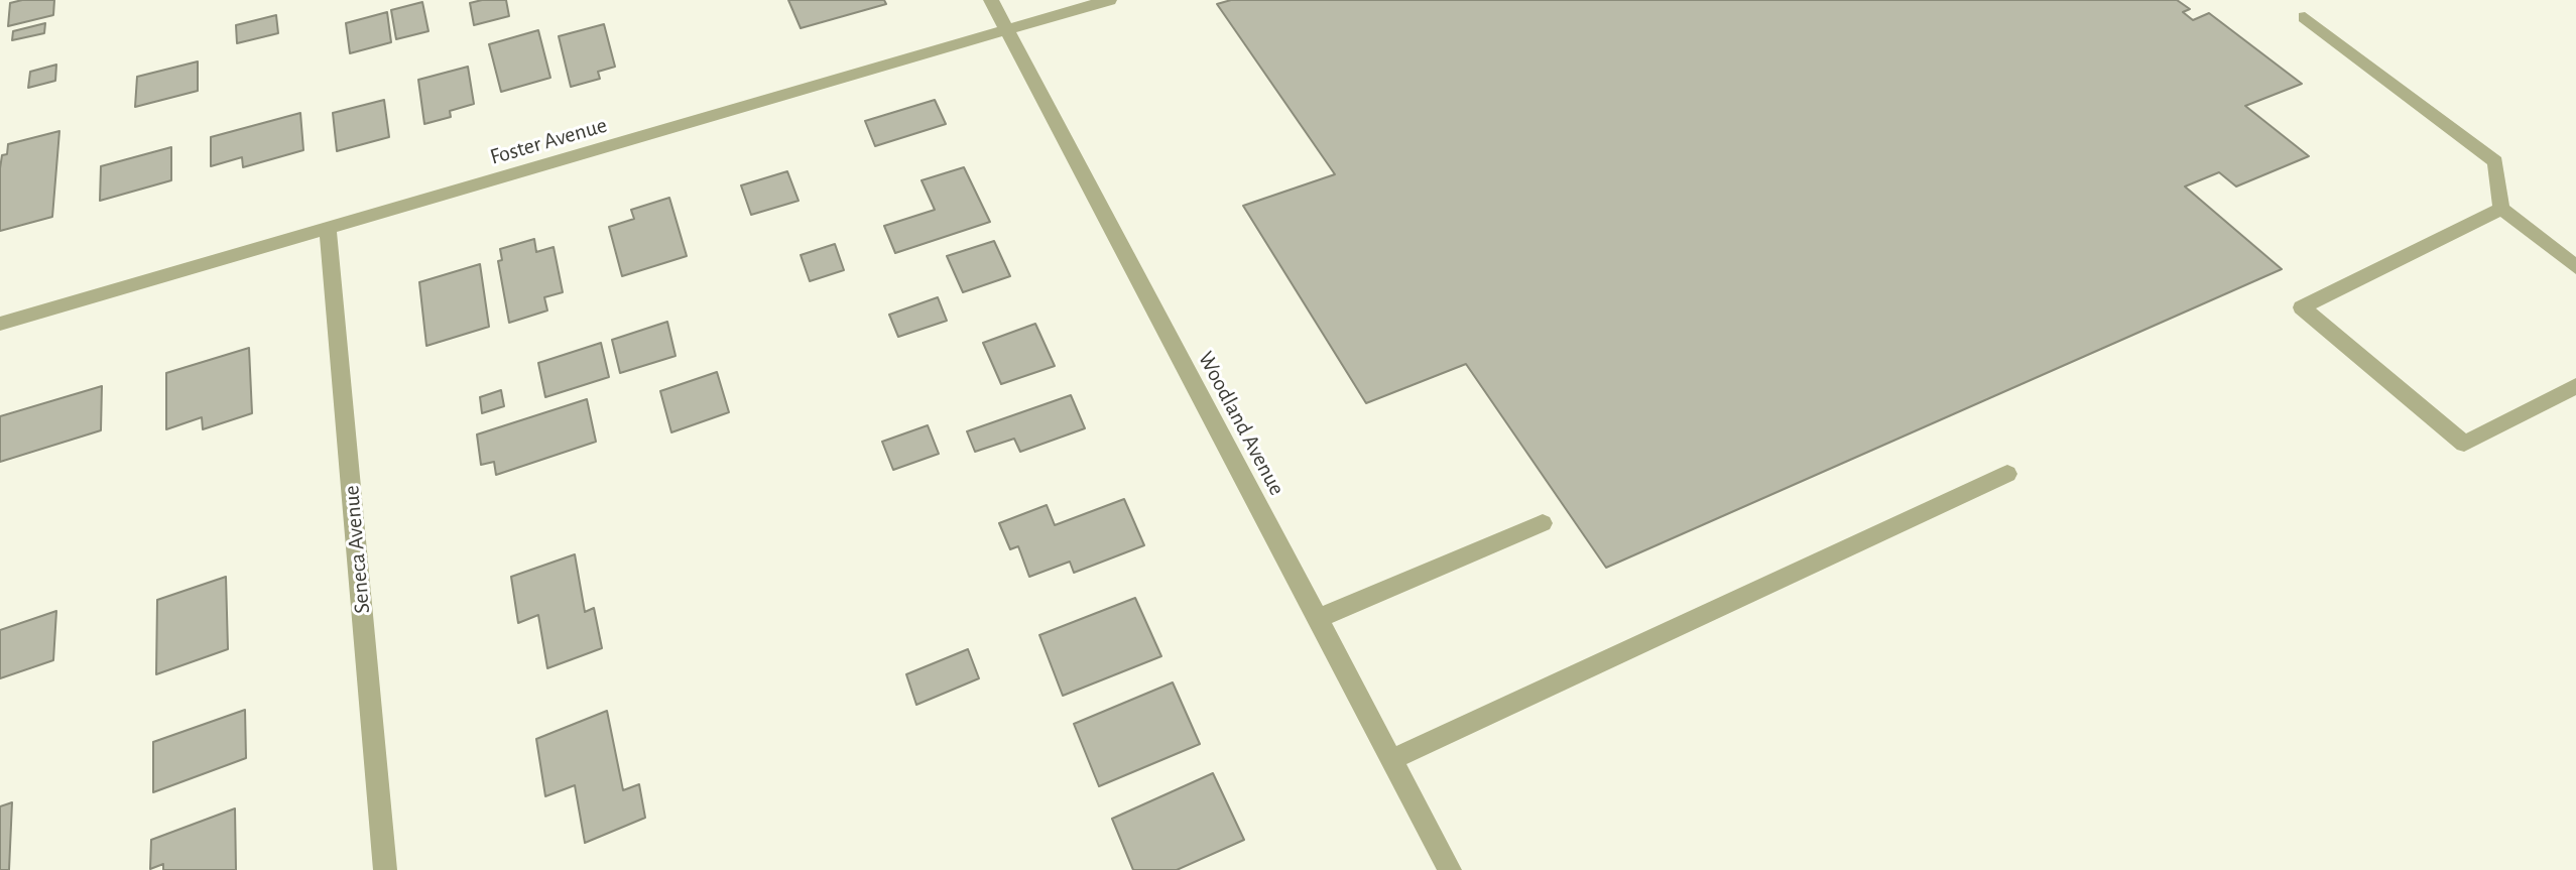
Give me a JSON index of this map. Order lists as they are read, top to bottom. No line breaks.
{"streets":{"street":["Foster Avenue","Woodland Avenue","Seneca Avenue"]},"crossings":[["Foster Avenue","Woodland Avenue"],["Foster Avenue","Seneca Avenue"]]}
